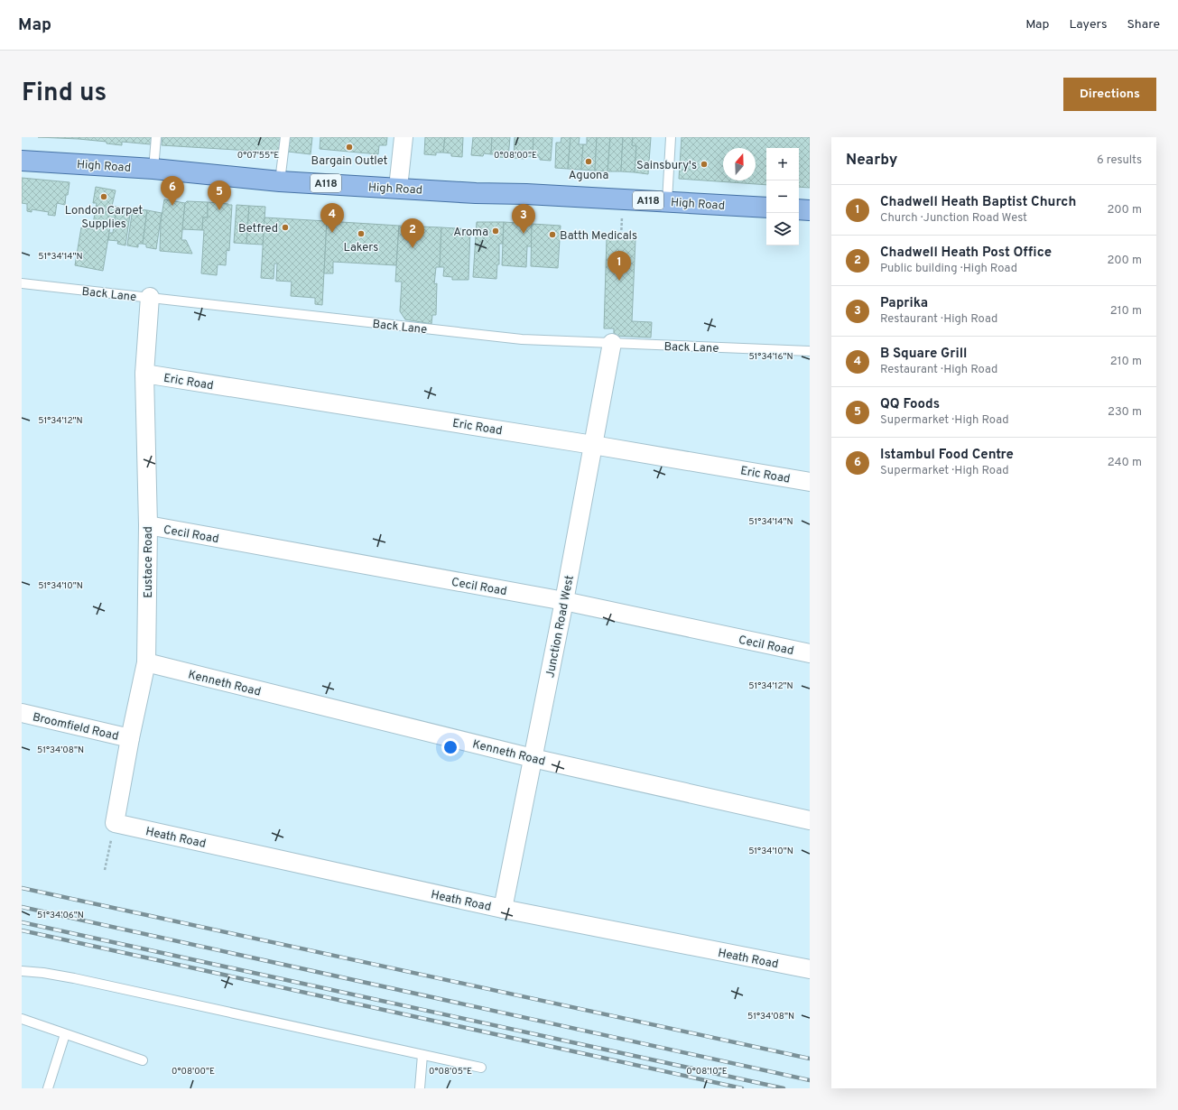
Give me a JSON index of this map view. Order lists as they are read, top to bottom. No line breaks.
{"streets":{"main road":["High Road","A118"],"street":["Eric Road","Cecil Road","Eustace Road","Junction Road West","Kenneth Road","Broomfield Road","Heath Road"],"lane":["Back Lane"]},"crossings":[["Back Lane","Eustace Road"],["Back Lane","Junction Road West"],["Eric Road","Eustace Road"],["Eric Road","Junction Road West"],["Cecil Road","Eustace Road"],["Cecil Road","Junction Road West"],["Eustace Road","Kenneth Road"],["Eustace Road","Broomfield Road"],["Eustace Road","Heath Road"],["Junction Road West","Kenneth Road"],["Junction Road West","Heath Road"]],"places":["Bargain Outlet","Aguona","Sainsbury's","London Carpet Supplies","Betfred","Aroma","Lakers","Batth Medicals"],"north":"top","page":{"header":"Map","nav":["Map","Layers","Share"],"title":"Find us","buttons":"Directions","heading":["Nearby","6 results"],"map_buttons":["+","−"],"pins":["6","5","4","3","2","1"],"list":[{"mark":"1","name":"Chadwell Heath Baptist Church","note":"Church · Junction Road West","value":"200 m"},{"mark":"2","name":"Chadwell Heath Post Office","note":"Public building · High Road","value":"200 m"},{"mark":"3","name":"Paprika","note":"Restaurant · High Road","value":"210 m"},{"mark":"4","name":"B Square Grill","note":"Restaurant · High Road","value":"210 m"},{"mark":"5","name":"QQ Foods","note":"Supermarket · High Road","value":"230 m"},{"mark":"6","name":"Istambul Food Centre","note":"Supermarket · High Road","value":"240 m"}]},"coordinates":["0°07'55\"E","0°08'00\"E","51°34'14\"N","51°34'16\"N","51°34'12\"N","51°34'10\"N","51°34'08\"N","51°34'06\"N","0°08'05\"E","0°08'10\"E"]}
